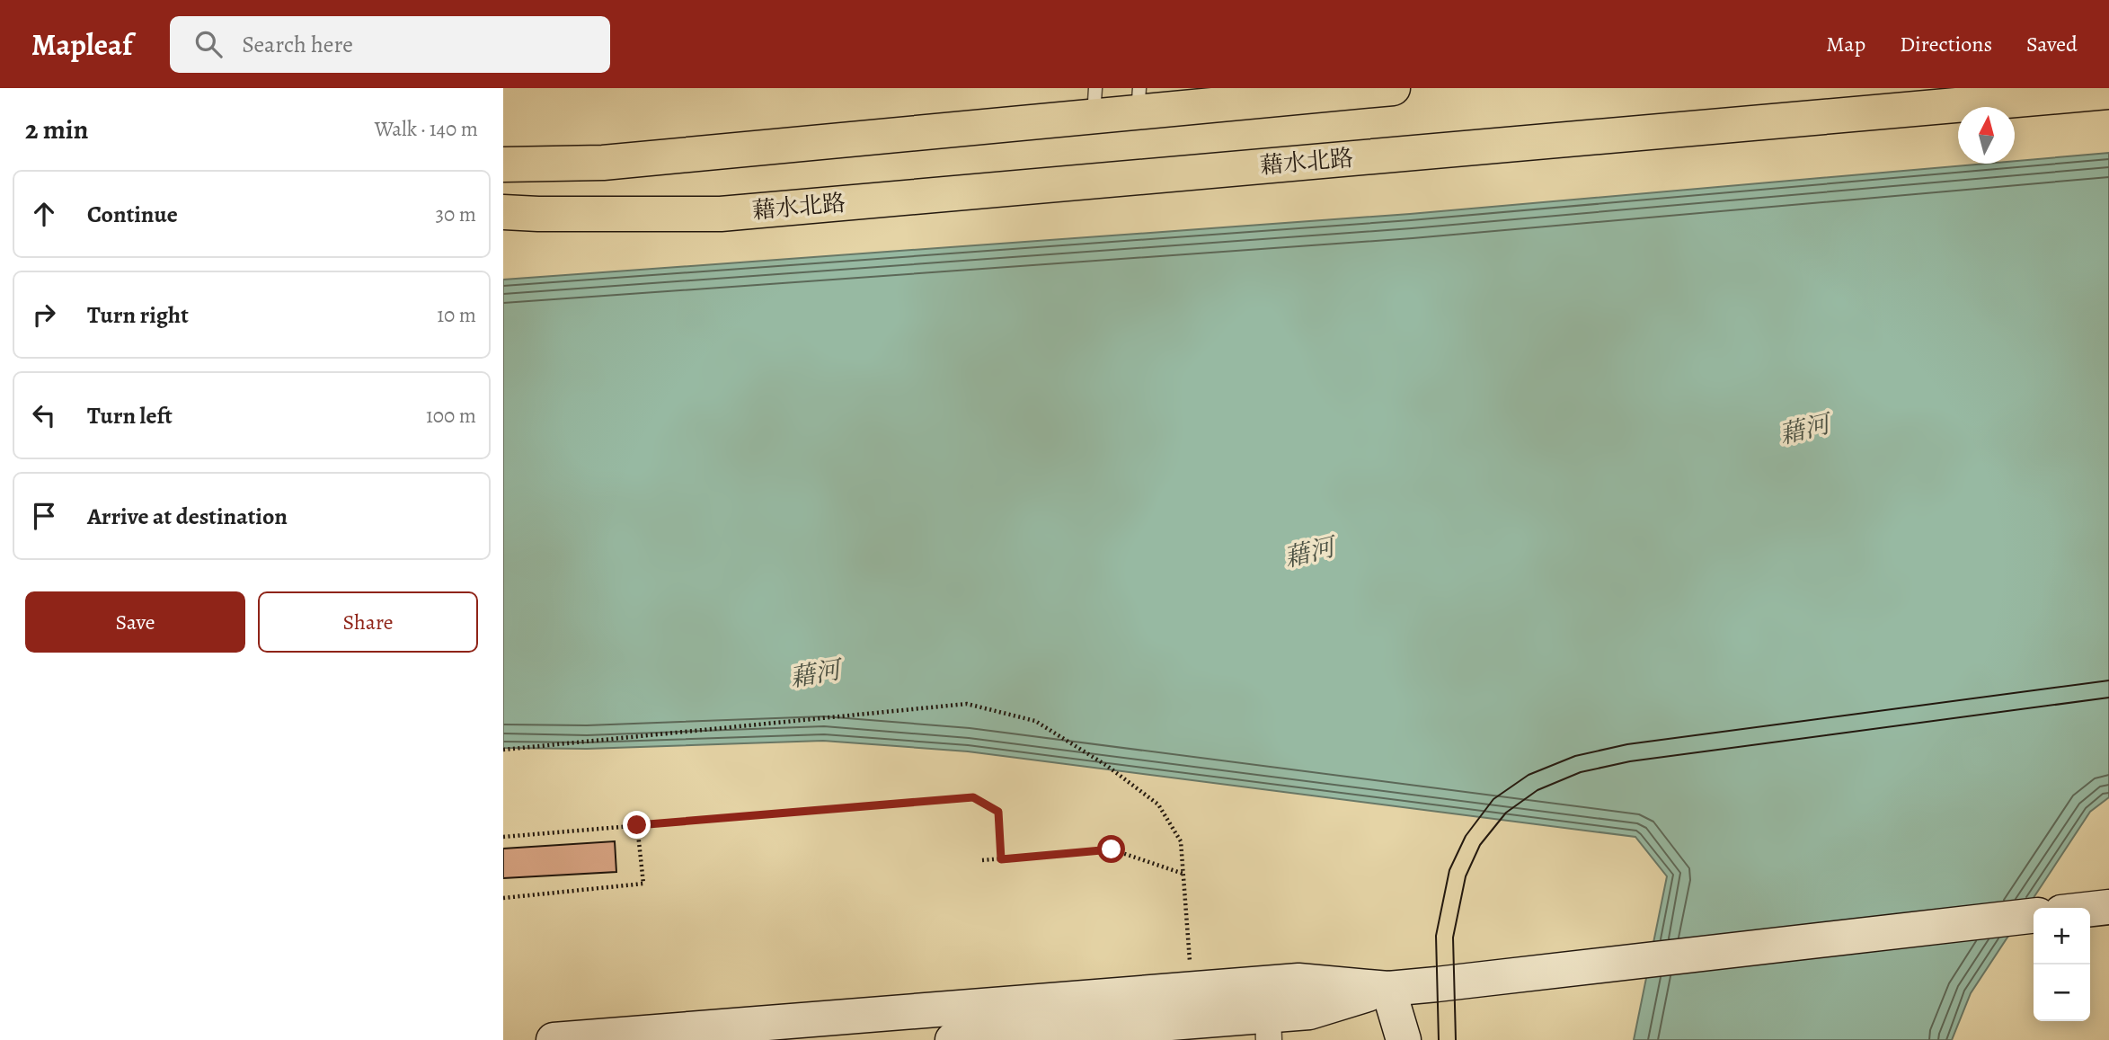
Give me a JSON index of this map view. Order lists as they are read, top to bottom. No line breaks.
{"streets":{"main road":["藉水北路"]},"water":["藉河"],"north":"top","page":{"header":"Mapleaf","search":"Search here","nav":["Map","Directions","Saved"],"heading":["2 min","Walk · 140 m"],"list":[["Continue","30 m"],["Turn right","10 m"],["Turn left","100 m"],"Arrive at destination"],"buttons":["Save","Share"],"map_buttons":["+","−"]}}
